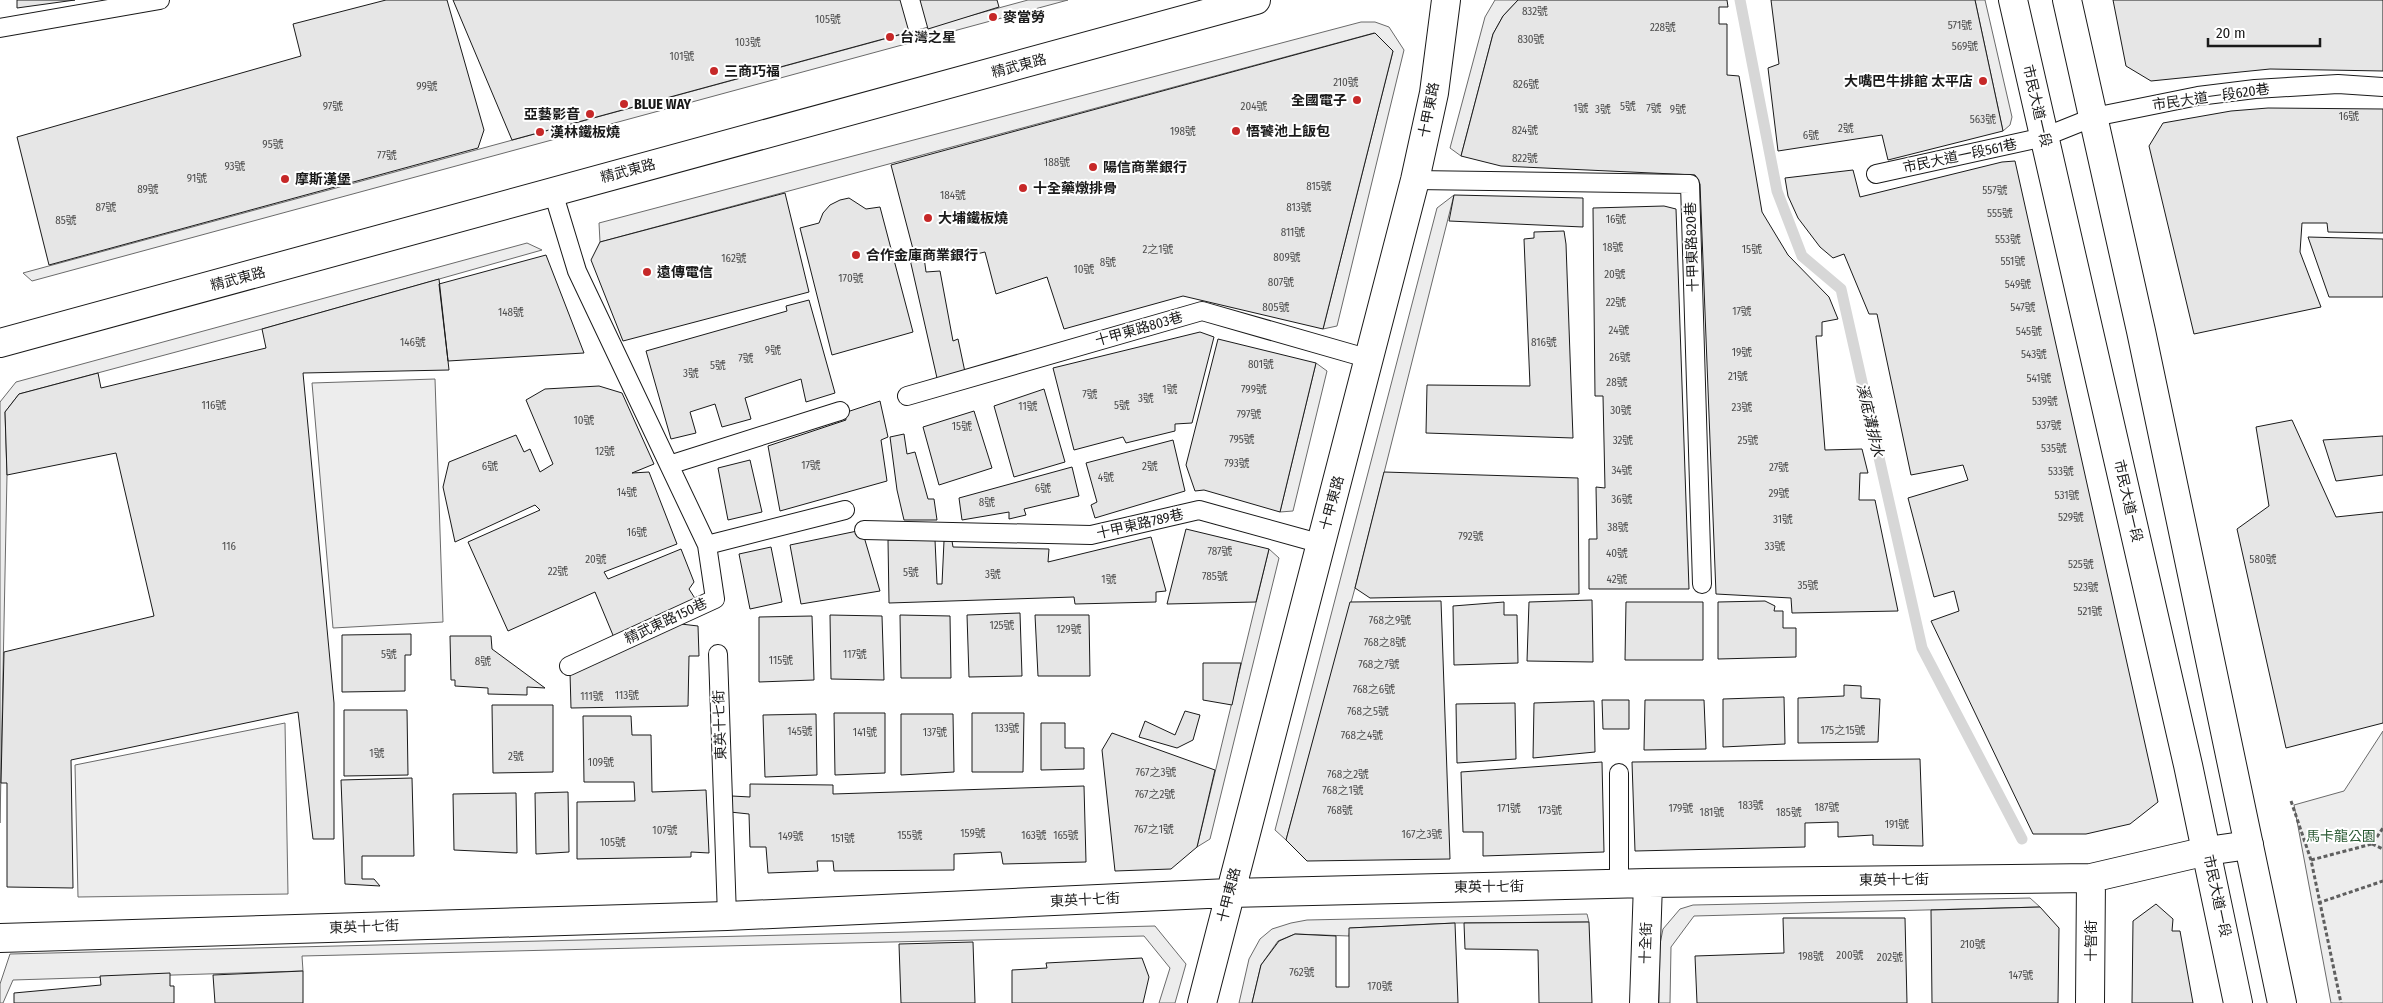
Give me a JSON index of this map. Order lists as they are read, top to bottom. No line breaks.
{"streets":{"street":["精武東路","市民大道一段","十甲東路","東英十七街","十智街","十全街"],"lane":["市民大道一段620巷","市民大道一段561巷","十甲東路820巷","十甲東路803巷","十甲東路789巷","精武東路150巷"]},"crossings":[["精武東路","精武東路150巷"],["市民大道一段620巷","市民大道一段"],["市民大道一段620巷","市民大道一段561巷"],["市民大道一段","市民大道一段561巷"],["市民大道一段","東英十七街"],["十甲東路","十甲東路820巷"],["十甲東路","十甲東路803巷"],["十甲東路","十甲東路789巷"],["十甲東路","東英十七街"],["東英十七街","十智街"],["東英十七街","十全街"]],"water":["溪底溝排水"],"parks":["馬卡龍公園"],"places":["麥當勞","台灣之星","三商巧福","大嘴巴牛排館 太平店","全國電子","BLUE WAY","亞藝影音","悟饕池上飯包","漢林鐵板燒","陽信商業銀行","摩斯漢堡","十全藥燉排骨","大埔鐵板燒","合作金庫商業銀行","遠傳電信"],"house_numbers":["832號","105號","571號","228號","830號","103號","569號","101號","210號","826號","99號","97號","204號","5號","1號","7號","3號","9號","16號","563號","2號","824號","198號","6號","95號","77號","822號","188號","93號","91號","815號","89號","557號","184號","87號","813號","555號","16號","85號","811號","553號","18號","2之1號","15號","809號","162號","551號","8號","10號","20號","170號","807號","549號","22號","805號","547號","17號","148號","24號","545號","146號","816號","9號","19號","543號","26號","7號","801號","5號","3號","21號","541號","28號","1號","799號","7號","3號","539號","116號","5號","11號","23號","30號","797號","10號","537號","15號","795號","32號","25號","535號","12號","793號","17號","6號","2號","27號","34號","533號","4號","6號","14號","29號","531號","36號","8號","529號","31號","38號","16號","792號","116","33號","787號","40號","20號","580號","525號","22號","5號","3號","785號","1號","42號","35號","523號","521號","768之9號","125號","129號","768之8號","5號","117號","115號","8號","768之7號","768之6號","113號","111號","768之5號","133號","175之15號","145號","141號","137號","768之4號","1號","2號","109號","767之3號","768之2號","768之1號","767之2號","183號","187號","171號","179號","768號","173號","181號","185號","191號","767之1號","107號","159號","167之3號","155號","163號","165號","149號","151號","105號","210號","200號","198號","202號","762號","147號","170號"],"scale_bar":"20 m"}
